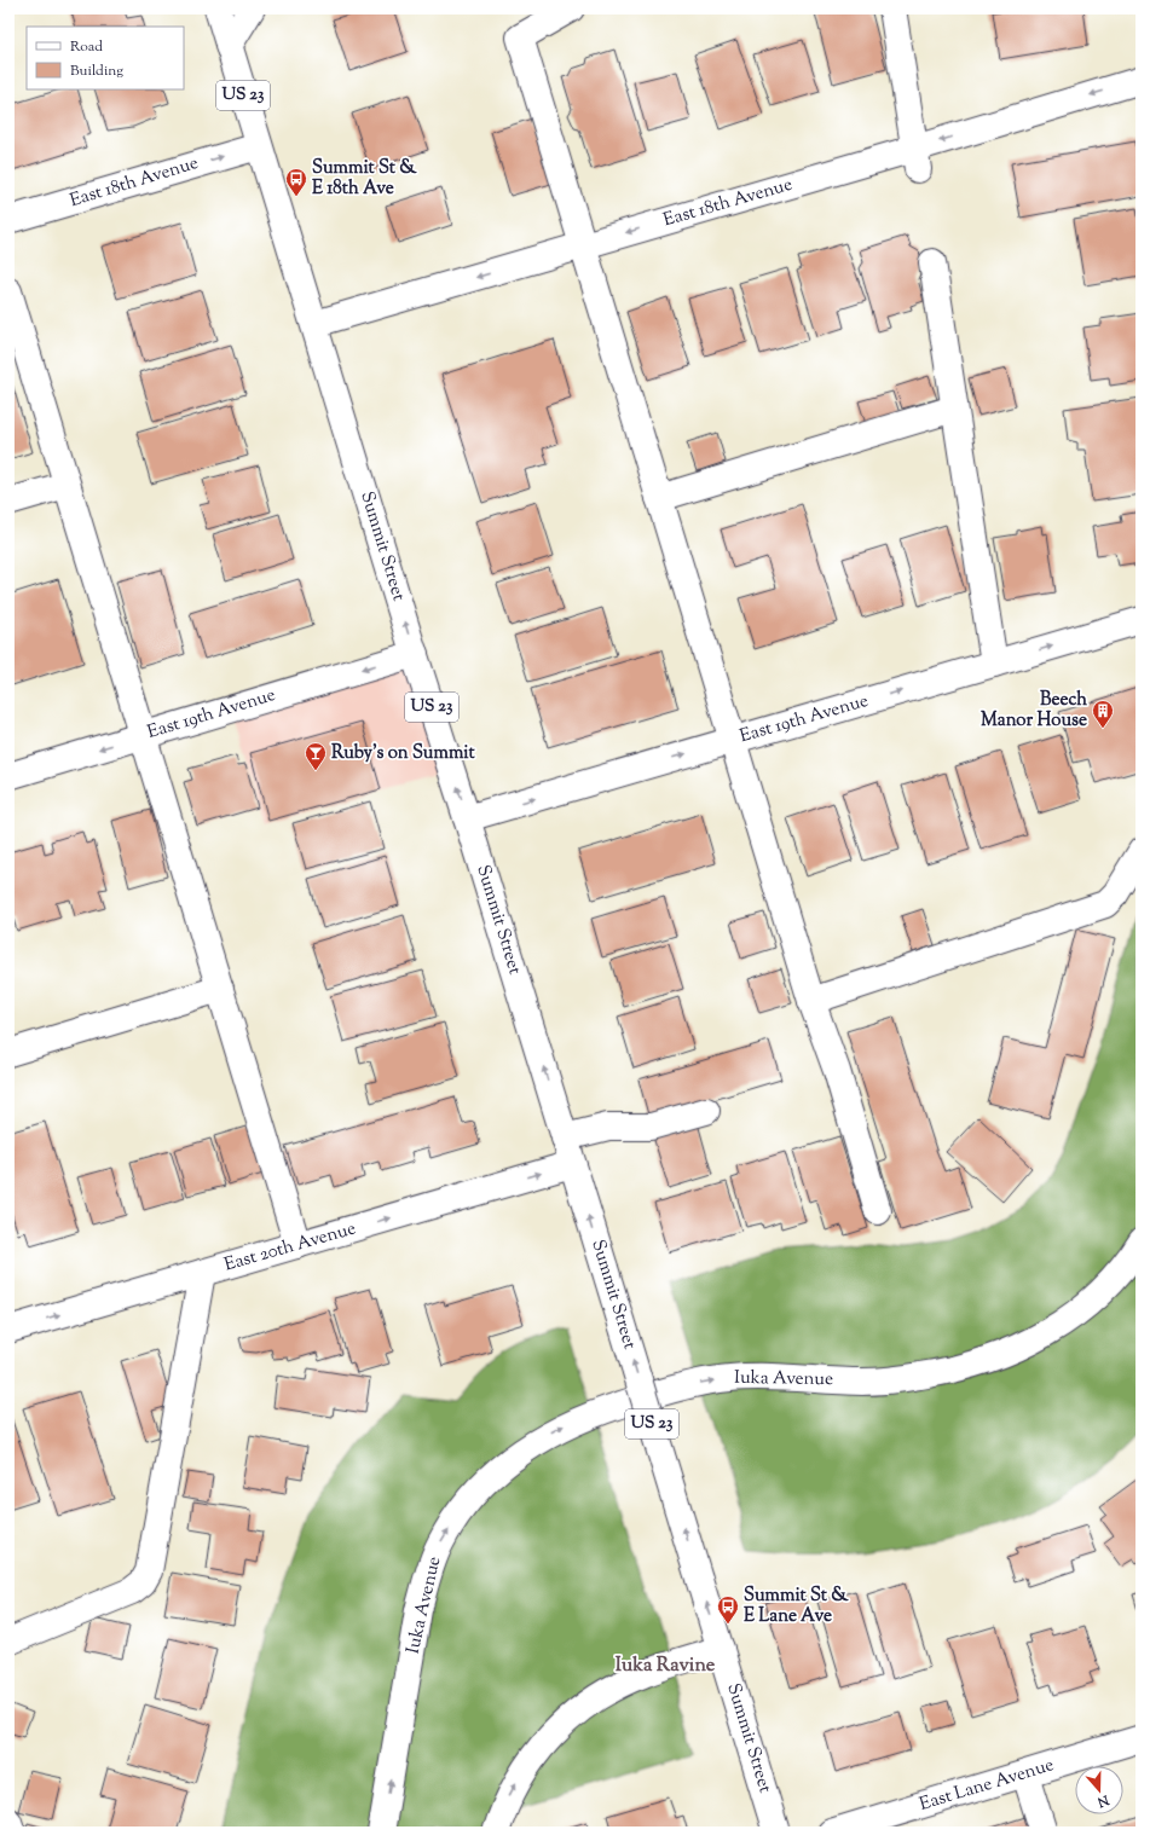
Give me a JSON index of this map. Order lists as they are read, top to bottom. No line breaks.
{"streets":{"street":["US 23","East 18th Avenue","Summit Street","East 19th Avenue","East 20th Avenue","Iuka Avenue","East Lane Avenue"]},"crossings":[["East 18th Avenue","Summit Street"],["Summit Street","East 19th Avenue"],["Summit Street","East 20th Avenue"]],"one_way":["Summit Street","East 20th Avenue","Iuka Avenue"],"districts":["Iuka Ravine"],"places":{"bus stop":["Summit St & E 18th Ave","Summit St & E Lane Ave"],"building":["Beech Manor House"],"bar":["Ruby's on Summit"]},"legend":["Road","Building"],"north":"bottom"}
